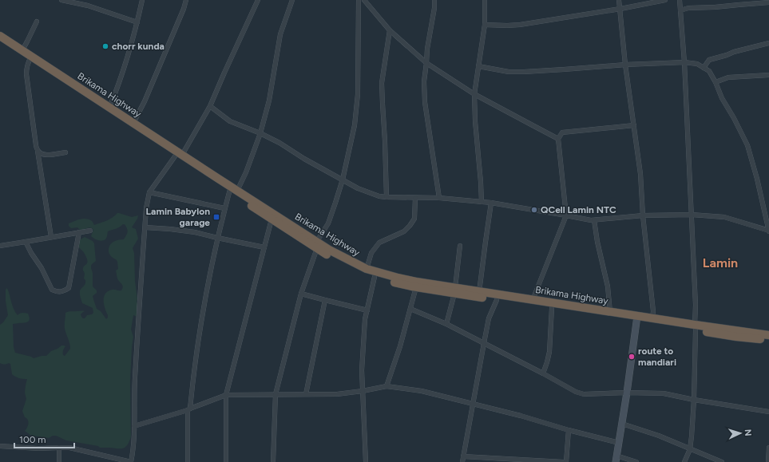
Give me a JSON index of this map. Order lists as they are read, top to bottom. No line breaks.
{"streets":{"highway":["Brikama Highway"]},"districts":["Lamin"],"places":{"other":["chorr kunda","QCell Lamin NTC","route to mandiari"],"transit":["Lamin Babylon garage"]},"scale_bar":"100 m","north":"right"}
